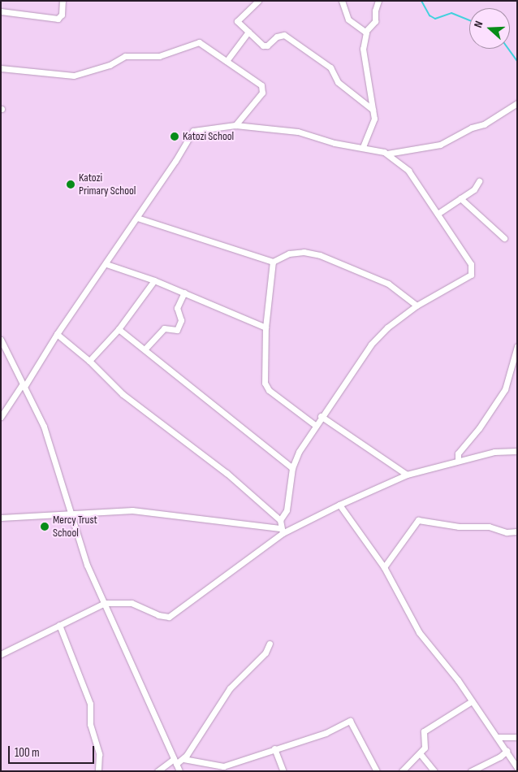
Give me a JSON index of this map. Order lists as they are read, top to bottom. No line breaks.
{"places":["Katozi School","Katozi Primary School","Mercy Trust School"],"scale_bar":"100 m","north":"left"}
